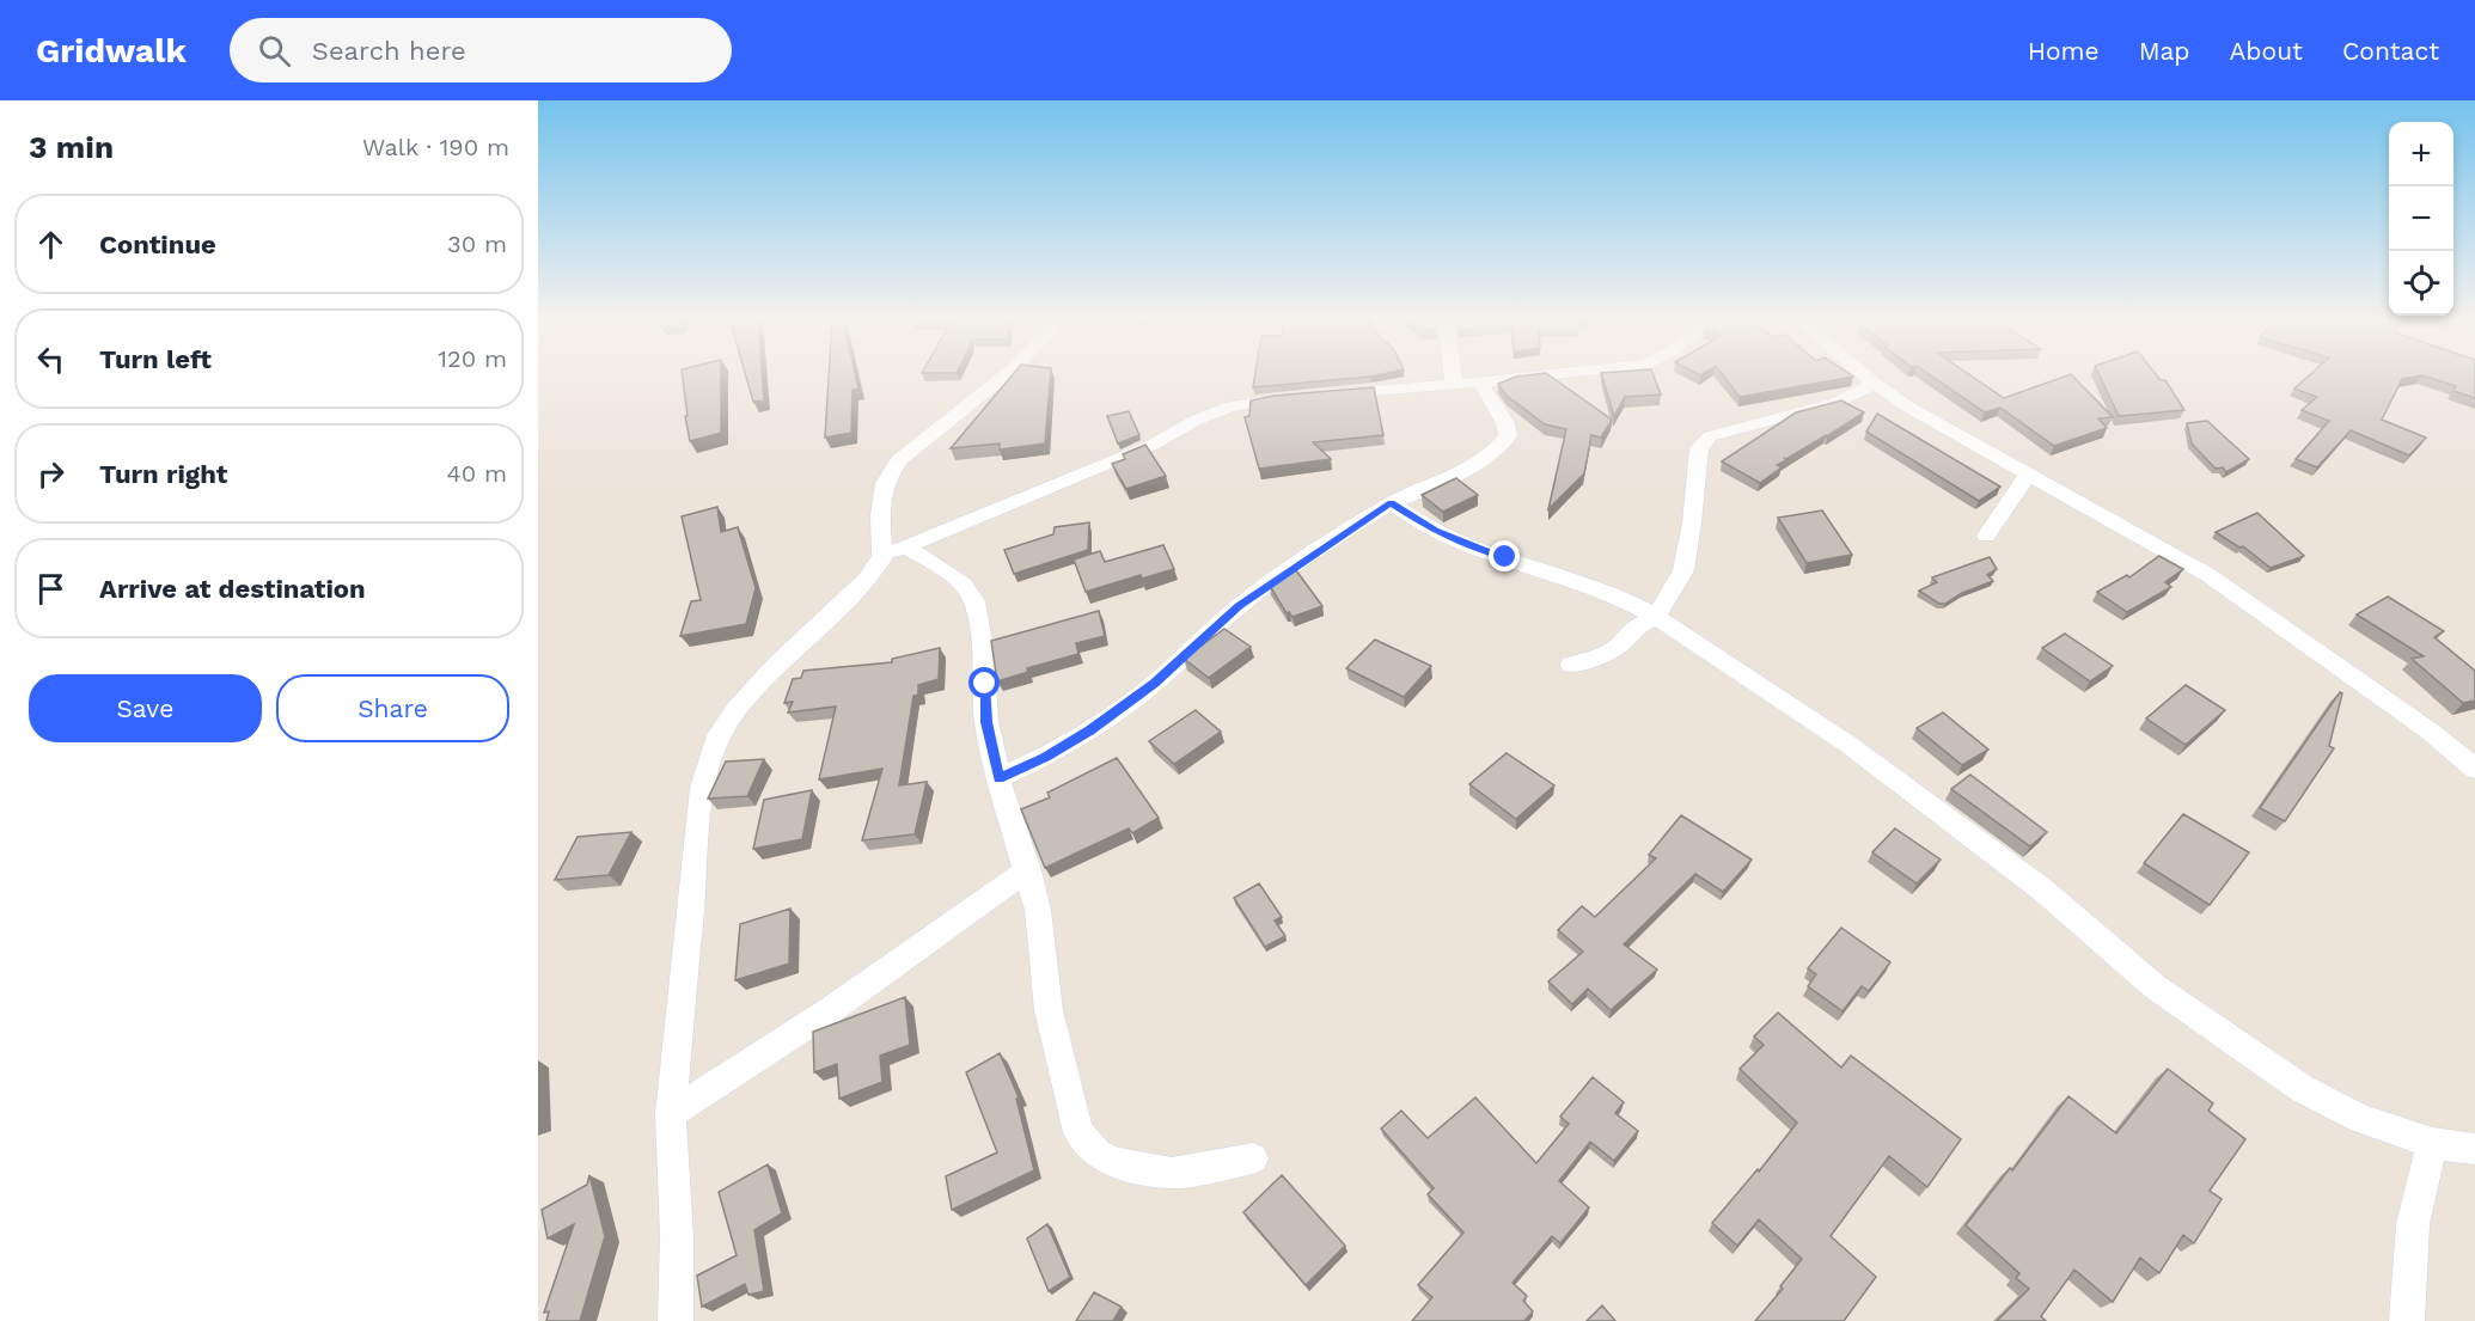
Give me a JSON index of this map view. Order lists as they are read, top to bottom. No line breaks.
{"page":{"header":"Gridwalk","search":"Search here","nav":["Home","Map","About","Contact"],"heading":["3 min","Walk · 190 m"],"map_buttons":["+","−"],"list":[["Continue","30 m"],["Turn left","120 m"],["Turn right","40 m"],"Arrive at destination"],"buttons":["Save","Share"]}}
